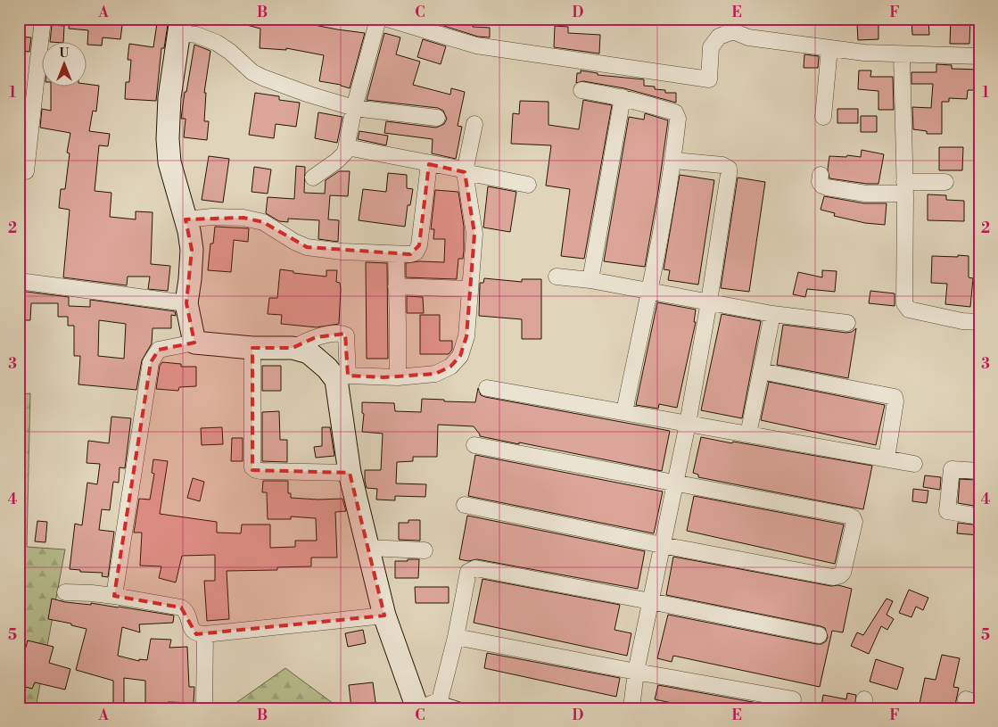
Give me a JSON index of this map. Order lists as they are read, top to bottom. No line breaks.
{"north":"top","grid":{"columns":["A","B","C","D","E","F"],"rows":["1","2","3","4","5"]}}
